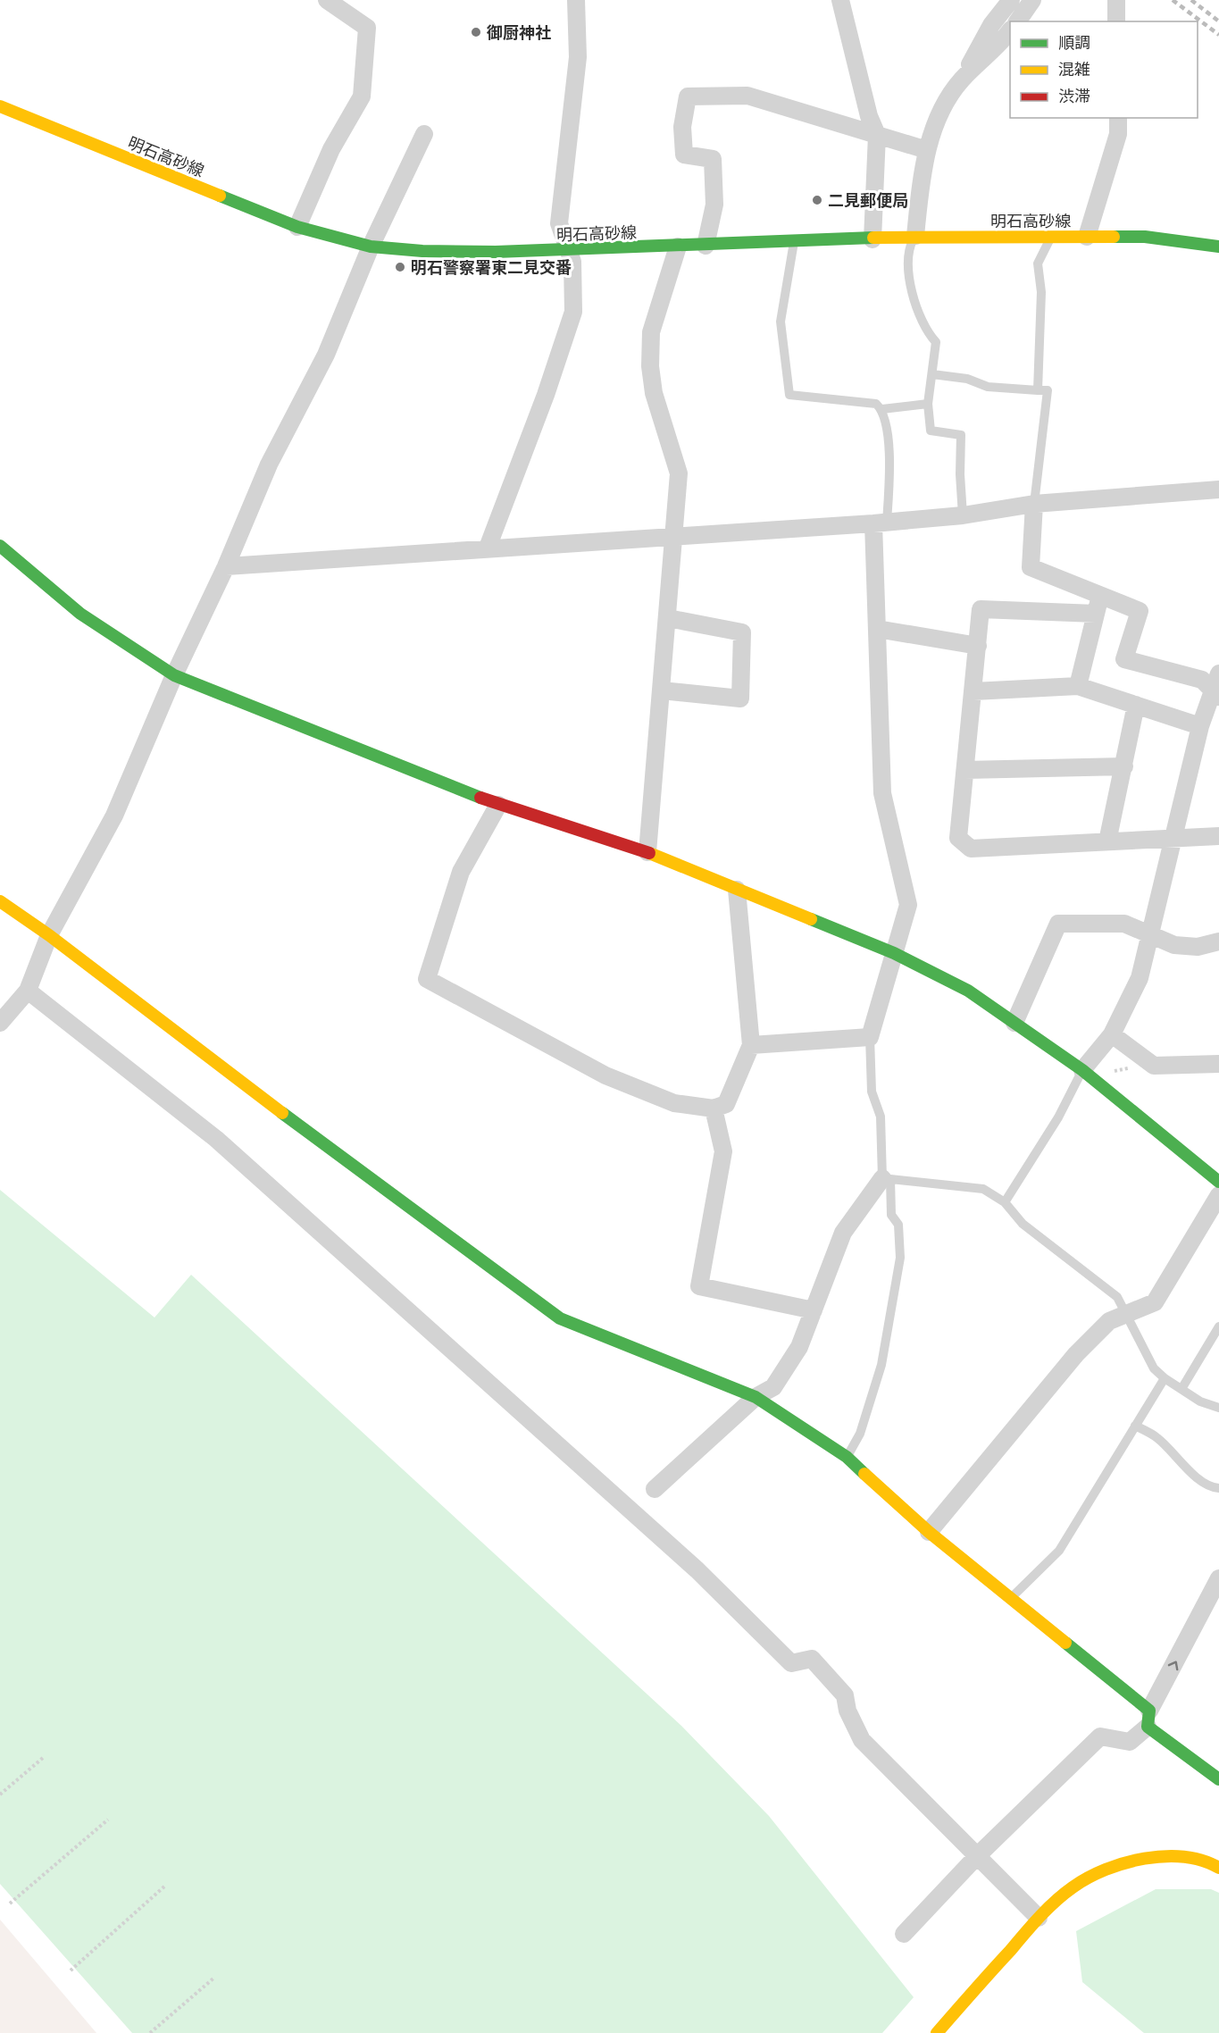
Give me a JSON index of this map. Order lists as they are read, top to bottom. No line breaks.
{"streets":{"street":["明石高砂線"]},"places":["御厨神社","二見郵便局","明石警察署東二見交番"],"legend":["順調","混雑","渋滞"]}
